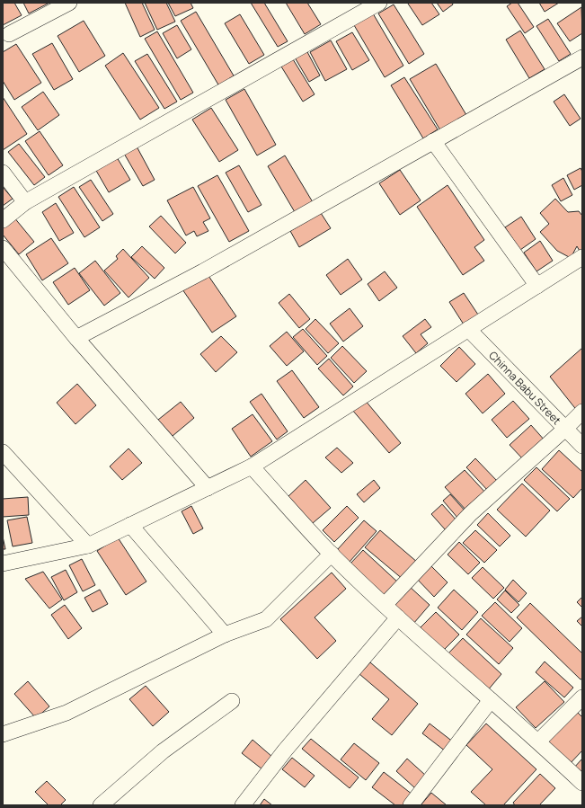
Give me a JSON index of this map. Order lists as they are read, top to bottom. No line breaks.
{"streets":{"street":["Chinna Babu Street"]}}
